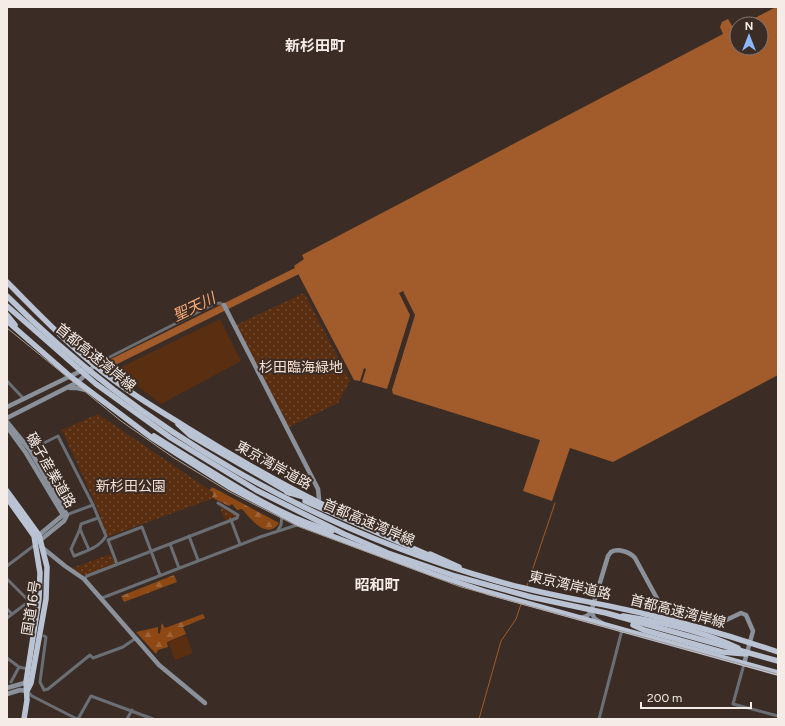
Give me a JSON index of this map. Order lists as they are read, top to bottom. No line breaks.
{"streets":{"highway":["首都高速湾岸線","東京湾岸道路","国道16号"],"street":["磯子産業道路"]},"crossings":[["首都高速湾岸線","東京湾岸道路"],["磯子産業道路","国道16号"]],"districts":["新杉田町","昭和町"],"water":["聖天川"],"parks":["杉田臨海緑地","新杉田公園"],"scale_bar":"200 m","north":"top"}
